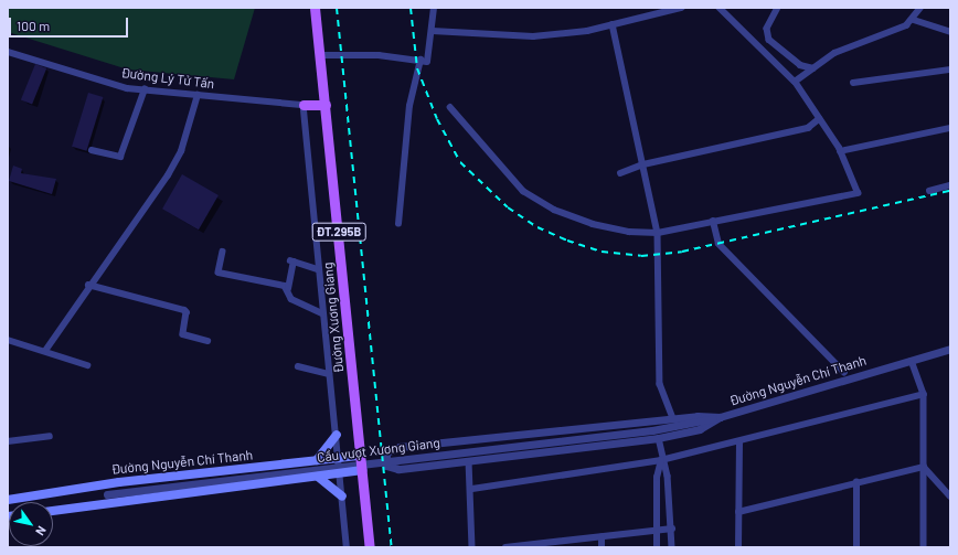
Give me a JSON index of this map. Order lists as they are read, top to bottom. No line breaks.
{"streets":{"main road":["ĐT.295B","Đường Xương Giang","Đường Nguyễn Chí Thanh"],"street":["Đường Lý Tử Tấn","Cầu vượt Xương Giang"]},"crossings":[["Đường Lý Tử Tấn","Đường Xương Giang"],["Đường Xương Giang","Đường Nguyễn Chí Thanh"],["Đường Nguyễn Chí Thanh","Cầu vượt Xương Giang"]],"scale_bar":"100 m","north":"bottom right"}
